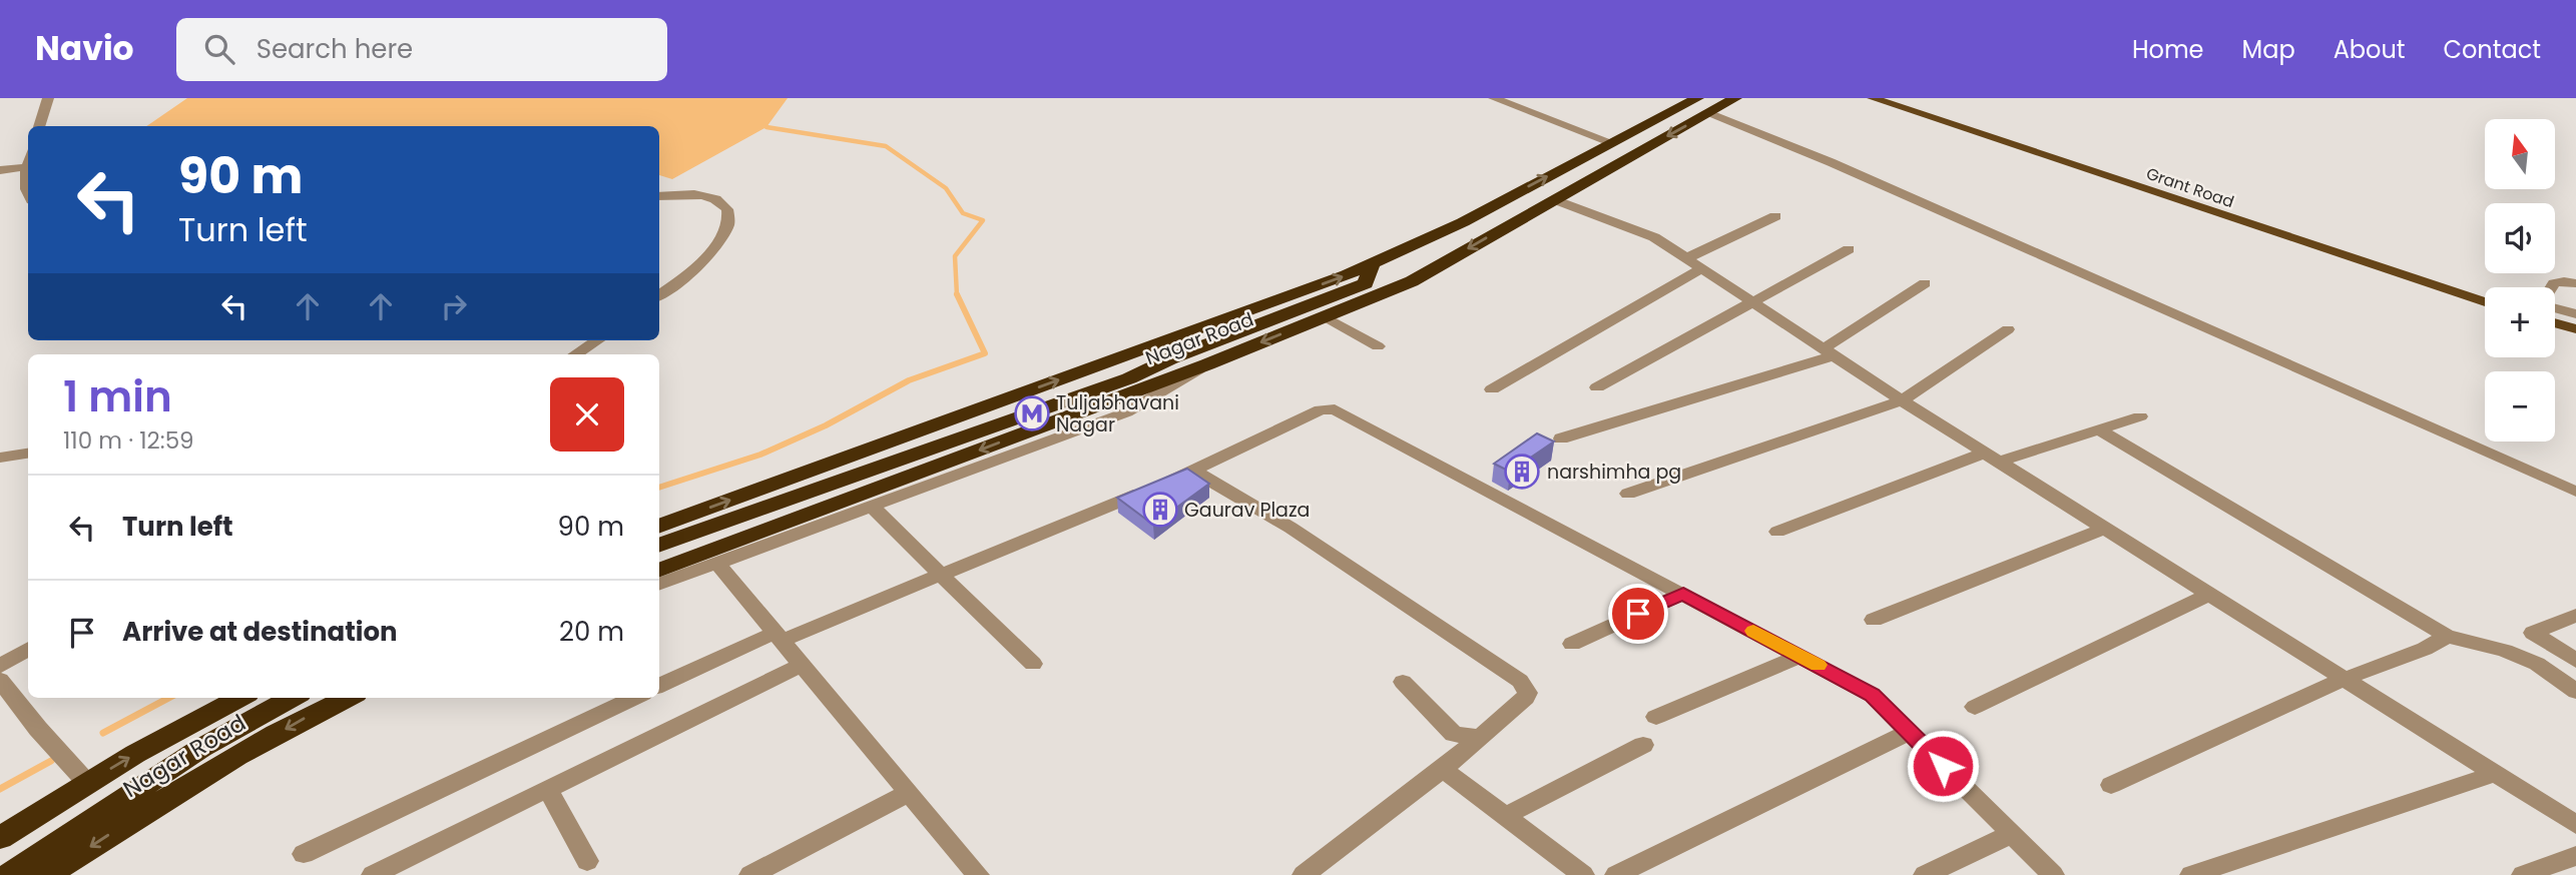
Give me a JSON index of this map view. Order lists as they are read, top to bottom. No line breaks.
{"streets":{"highway":["Nagar Road"],"main road":["Grant Road"]},"places":{"metro station":["Tuljabhavani Nagar"],"building":["narshimha pg","Gaurav Plaza"]},"north":"top","page":{"header":"Navio","search":"Search here","nav":["Home","Map","About","Contact"],"map_buttons":["+","−"],"turn":["90 m","Turn left"],"heading":["1 min","110 m · 12:59"],"list":[{"name":"Turn left","value":"90 m"},{"name":"Arrive at destination","value":"20 m"}]}}
